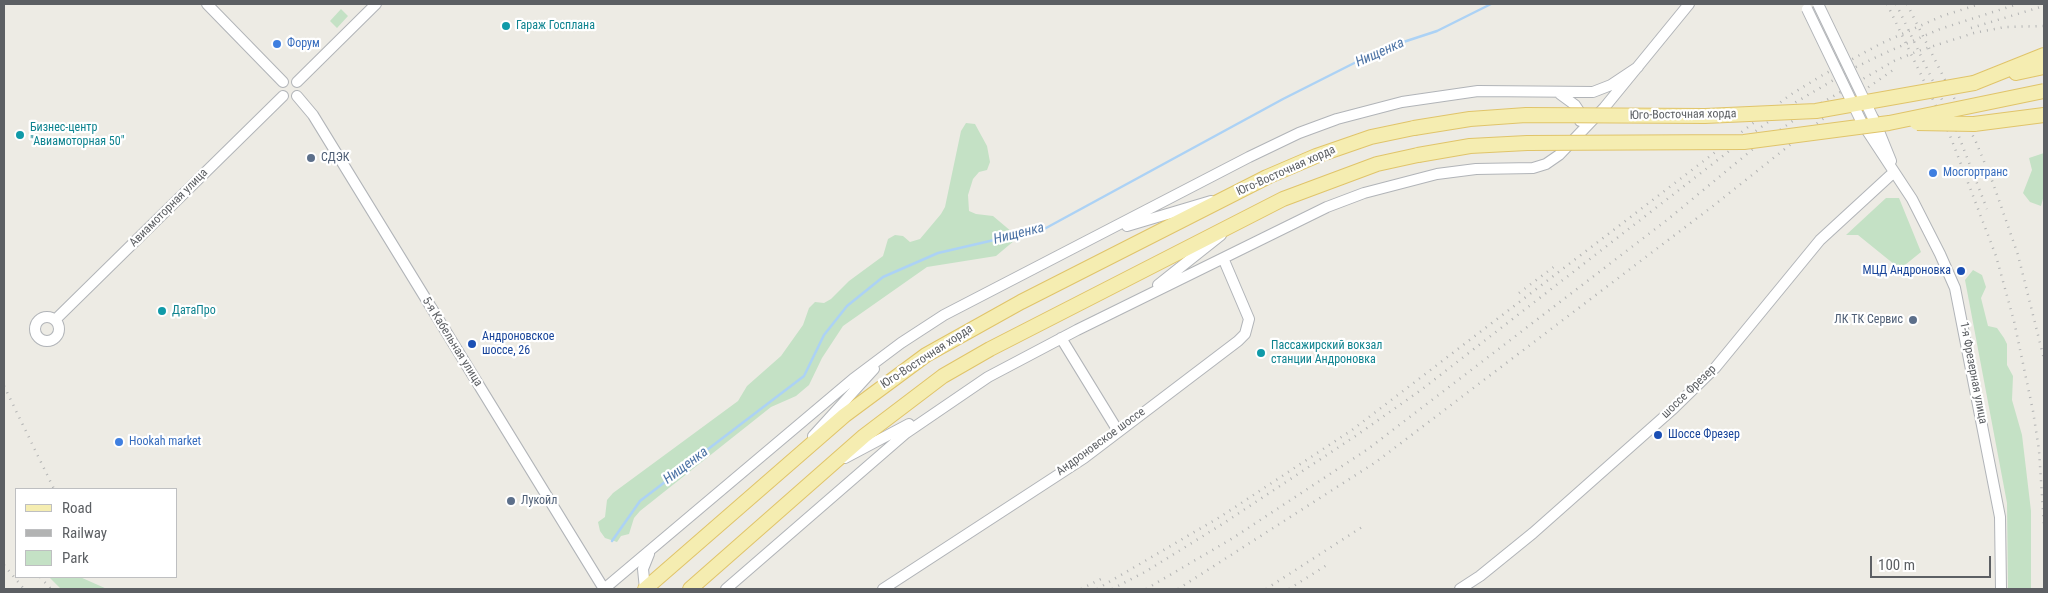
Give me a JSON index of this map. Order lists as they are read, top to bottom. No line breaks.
{"streets":{"main road":["Юго-Восточная хорда"],"street":["Авиамоторная улица","5-я Кабельная улица","1-я Фрезерная улица","шоссе Фрезер","Андроновское шоссе"]},"crossings":[["Авиамоторная улица","5-я Кабельная улица"],["1-я Фрезерная улица","шоссе Фрезер"]],"water":["Нищенка"],"places":["Гараж Госплана","Форум","Бизнес-центр \"Авиамоторная 50\"","СДЭК","Мосгортранс","МЦД Андроновка","ДатаПро","ЛК ТК Сервис","Андроновское шоссе, 26","Пассажирский вокзал станции Андроновка","Шоссе Фрезер","Hookah market","Лукойл"],"legend":["Road","Railway","Park"],"scale_bar":"100 m"}
